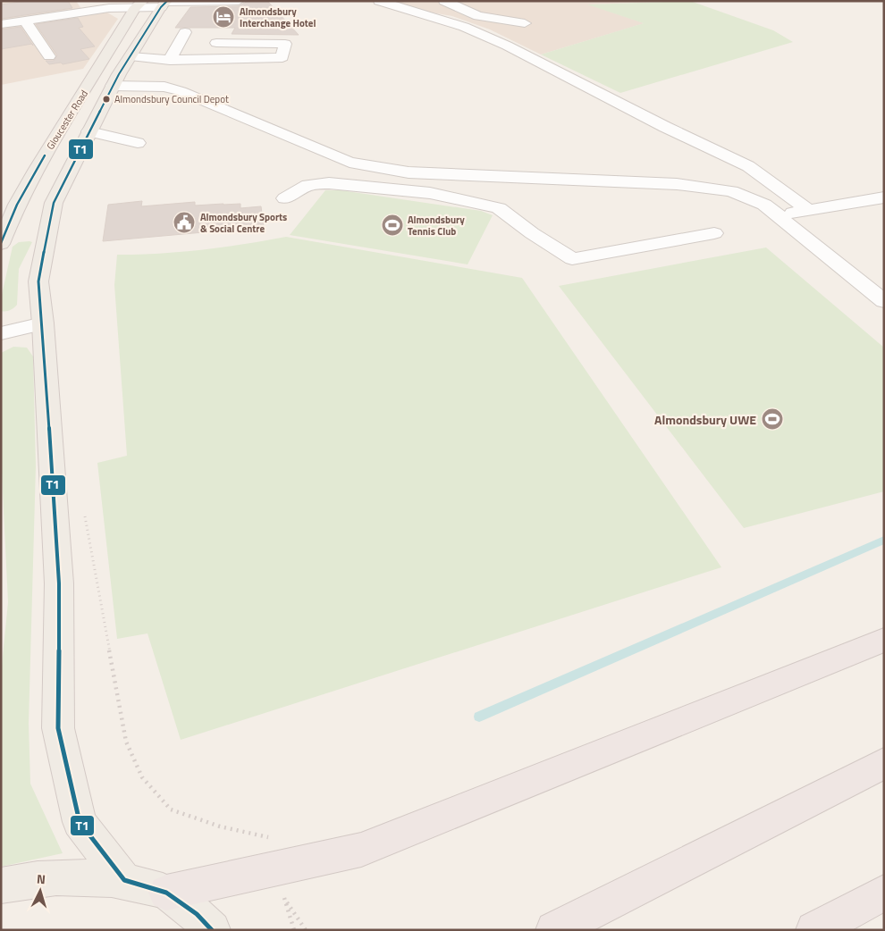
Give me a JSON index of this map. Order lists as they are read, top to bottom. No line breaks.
{"streets":{"main road":["Gloucester Road"]},"places":{"hotel":["Almondsbury Interchange Hotel"],"other":["Almondsbury Council Depot"],"public building":["Almondsbury Sports & Social Centre"],"sports":["Almondsbury Tennis Club","Almondsbury UWE"]},"lines":["transit line T1"],"north":"top"}
